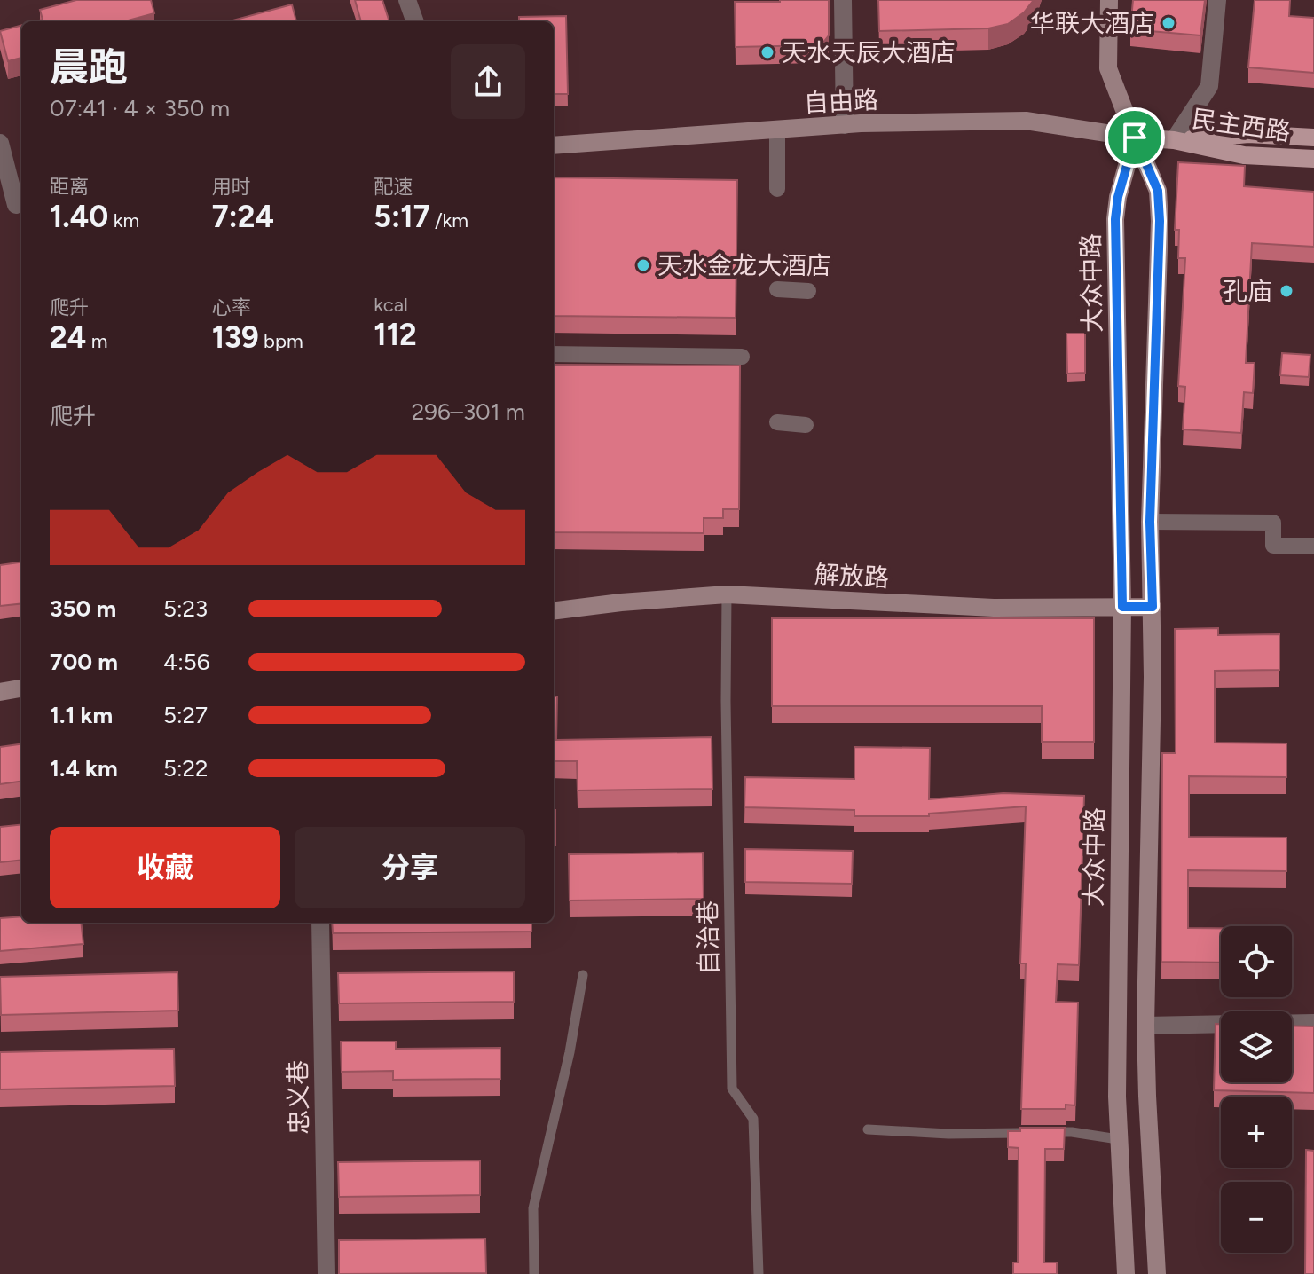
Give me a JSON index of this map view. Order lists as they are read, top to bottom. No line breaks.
{"streets":{"main road":["自由路","民主西路","大众中路","解放路"],"street":["忠义巷"],"lane":["自治巷"]},"crossings":[["自由路","大众中路"],["大众中路","解放路"],["解放路","自治巷"]],"places":["华联大酒店","天水天辰大酒店","天水金龙大酒店","孔庙"],"page":{"heading":["晨跑","07:41 · 4 × 350 m"],"stats":[["距离","1.40 km"],["用时","7:24"],["配速","5:17 /km"],["爬升","24 m"],["心率","139 bpm"],["kcal","112"]],"chart":["爬升","296–301 m"],"list":[{"name":"350 m","note":"5:23"},{"name":"700 m","note":"4:56"},{"name":"1.1 km","note":"5:27"},{"name":"1.4 km","note":"5:22"}],"buttons":["收藏","分享"],"map_buttons":["+","−"]}}
